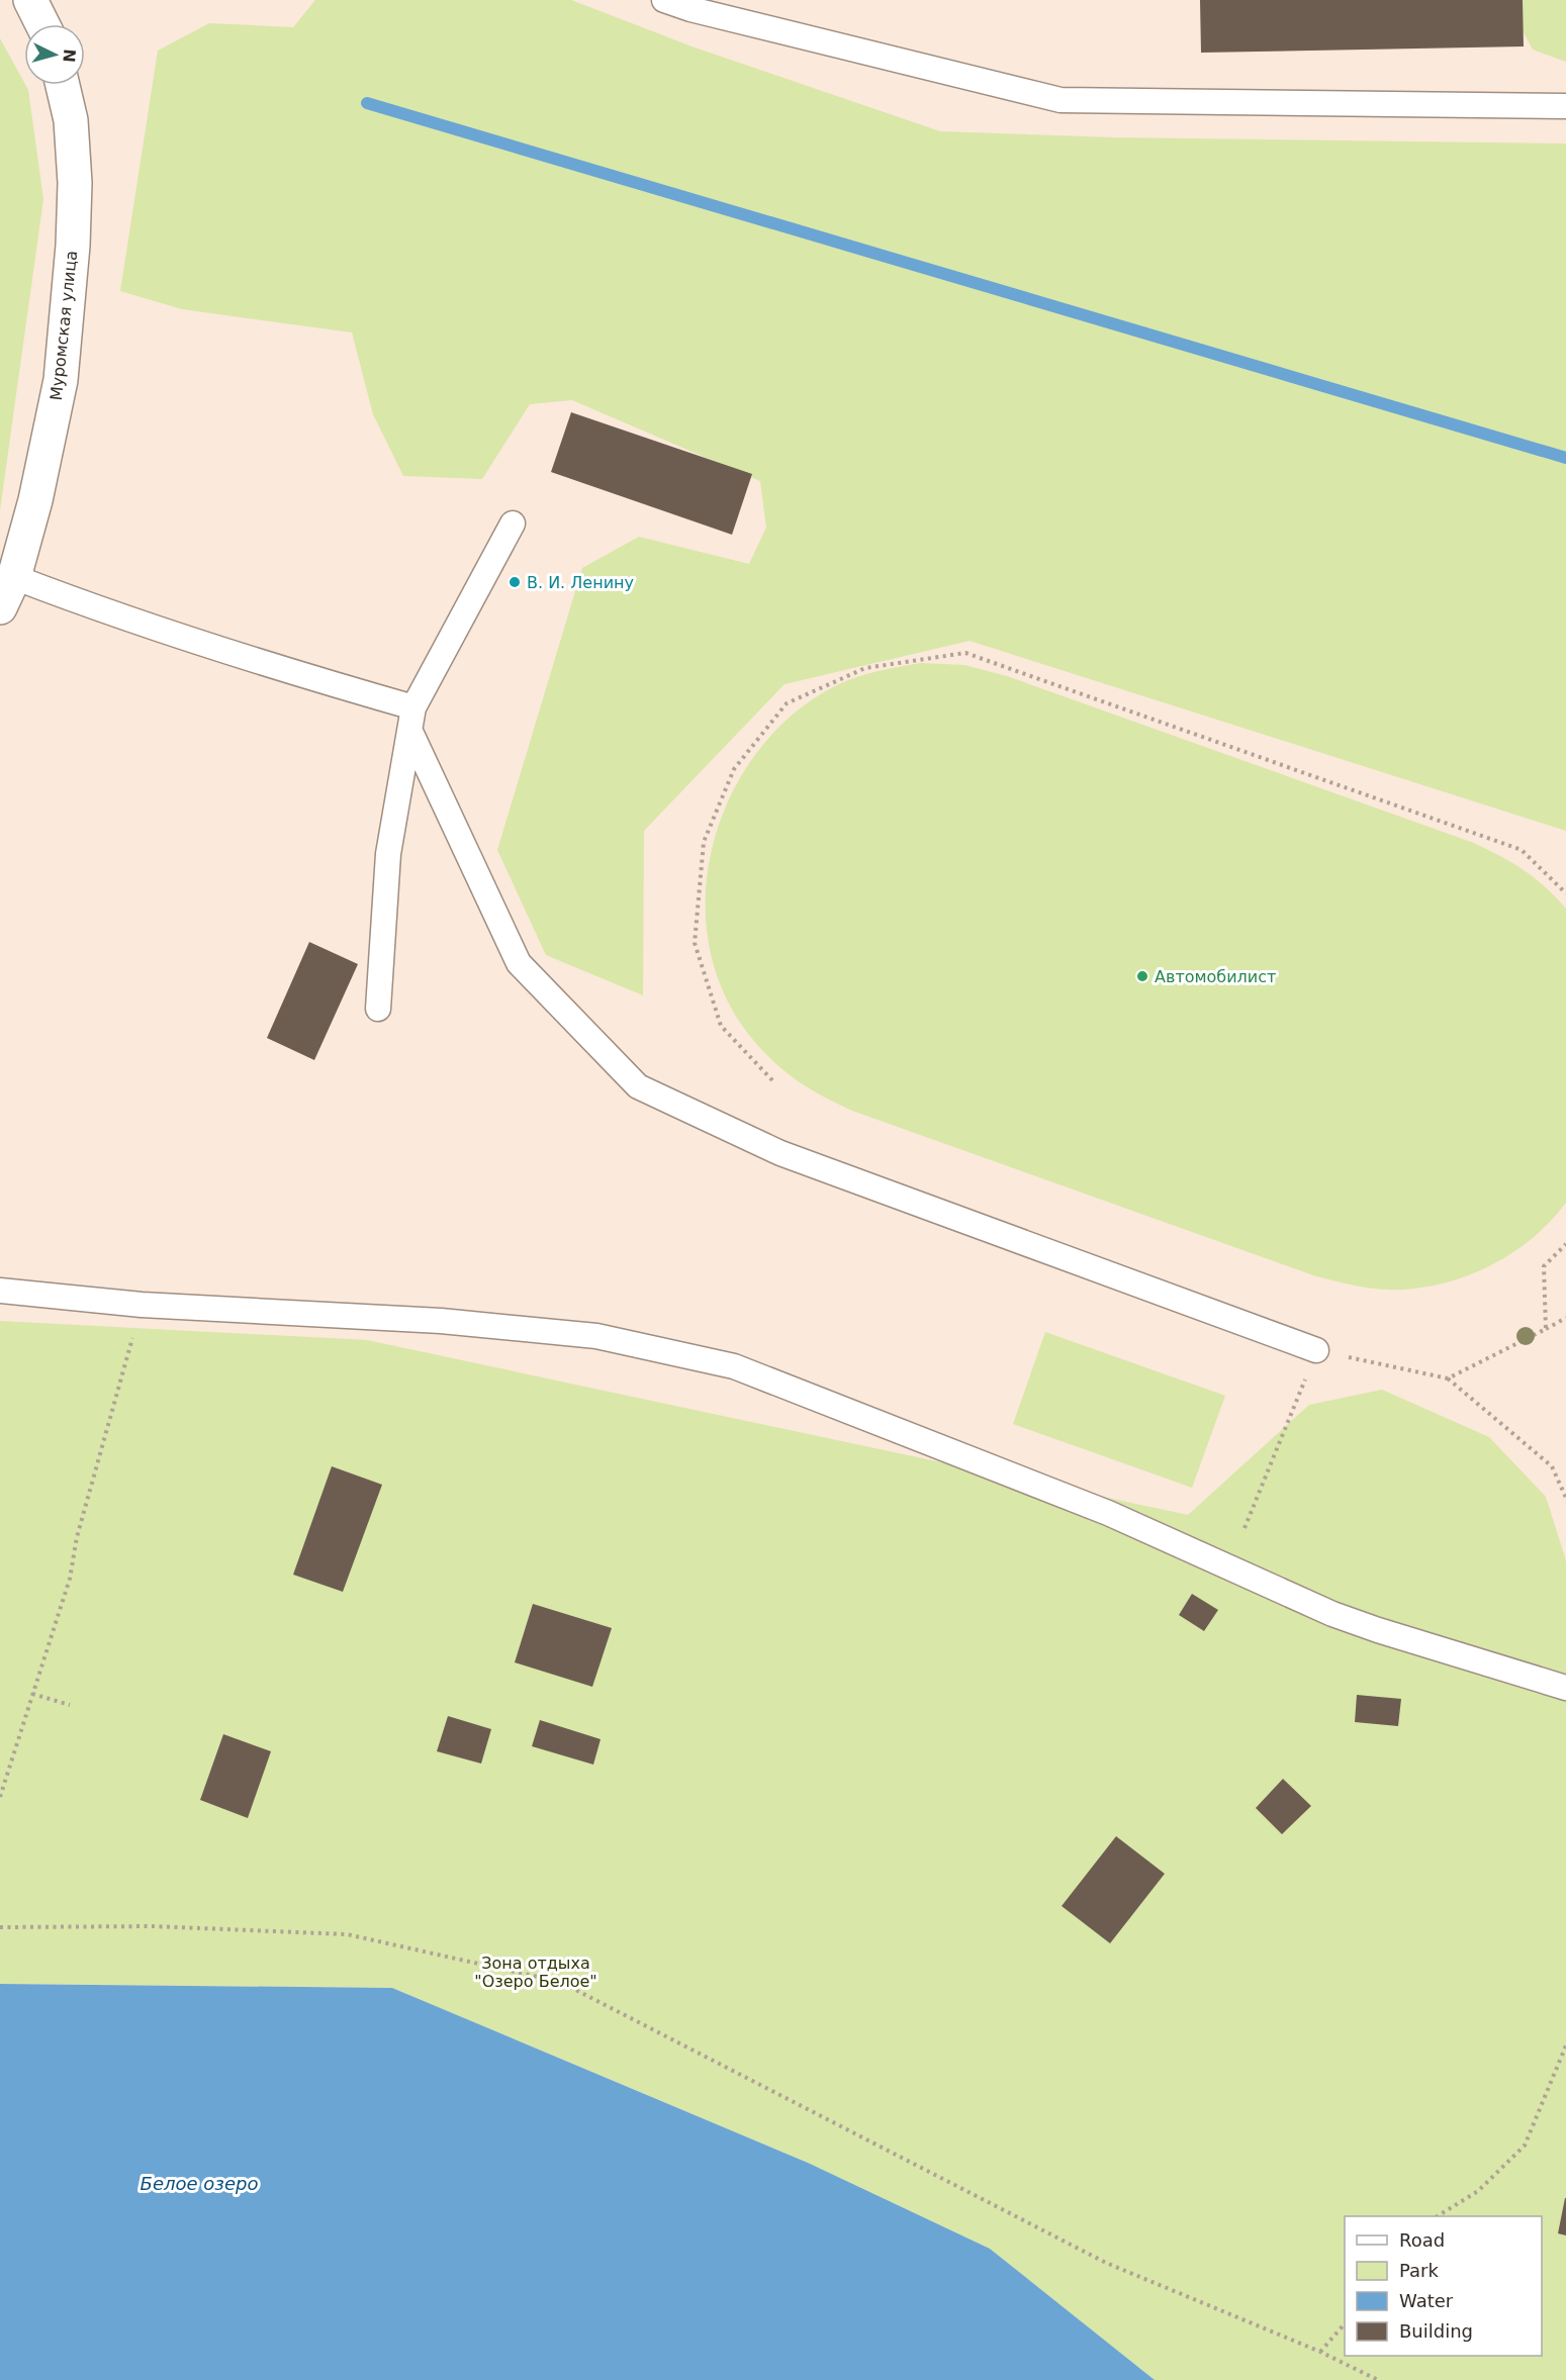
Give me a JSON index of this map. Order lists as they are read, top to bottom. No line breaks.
{"streets":{"street":["Муромская улица"]},"water":["Белое озеро"],"parks":["Зона отдыха \"Озеро Белое\""],"places":["В. И. Ленину","Автомобилист"],"legend":["Road","Park","Water","Building"],"north":"right"}
